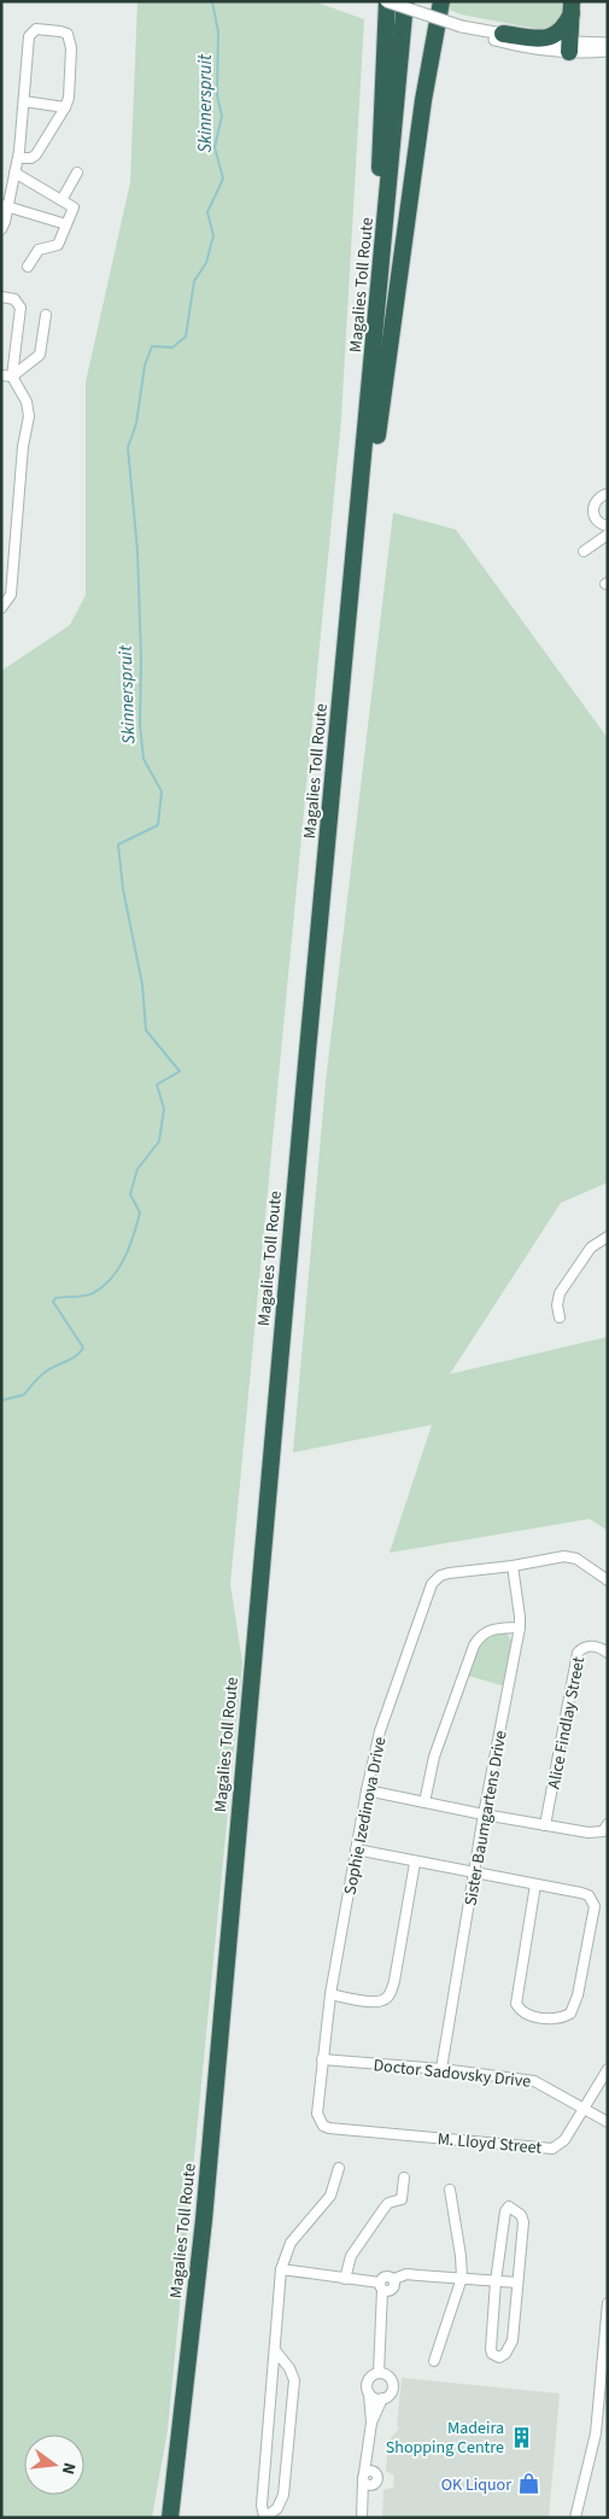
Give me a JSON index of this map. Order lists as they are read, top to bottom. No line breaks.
{"streets":{"highway":["Magalies Toll Route"],"street":["Alice Findlay Street","Sophie Izedinova Drive","Sister Baumgartens Drive","Doctor Sadovsky Drive","M. Lloyd Street"]},"crossings":[["Sophie Izedinova Drive","Sister Baumgartens Drive"],["Sophie Izedinova Drive","Doctor Sadovsky Drive"],["Sophie Izedinova Drive","M. Lloyd Street"],["Sister Baumgartens Drive","Doctor Sadovsky Drive"],["Doctor Sadovsky Drive","M. Lloyd Street"]],"water":["Skinnerspruit"],"places":{"building":["Madeira Shopping Centre"],"shop":["OK Liquor"]},"north":"right"}
